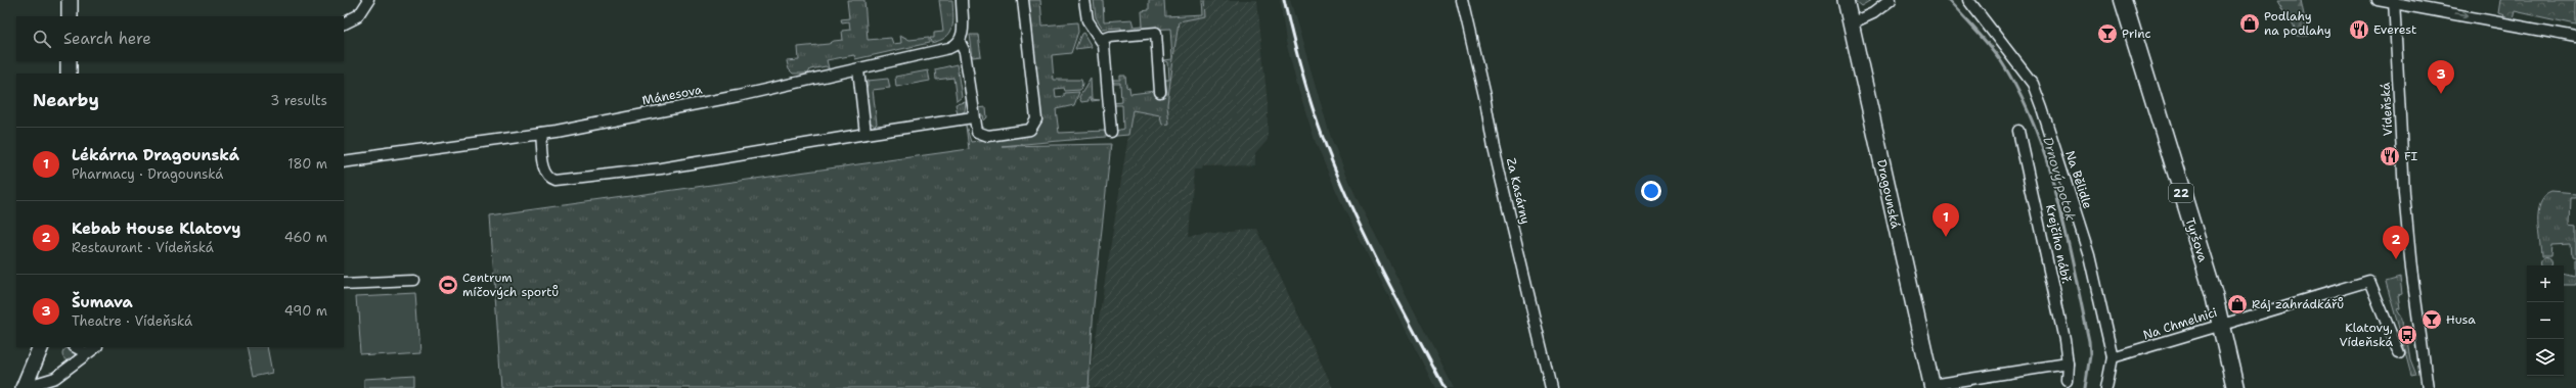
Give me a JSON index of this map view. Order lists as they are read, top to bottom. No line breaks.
{"streets":{"main road":["22","Tyršova"],"street":["Mánesova","Vídeňská","Na Bělidle","Za Kasárny","Dragounská","Krejčího nábř.","Na Chmelnici"]},"crossings":[["Na Bělidle","Na Chmelnici"],["Tyršova","Na Chmelnici"]],"water":["Drnový potok"],"places":{"shop":["Podlahy na podlahy","Ráj zahrádkářů"],"restaurant":["Everest","FI"],"bar":["Princ","Husa"],"sports":["Centrum míčových sportů"],"bus stop":["Klatovy, Vídeňská"]},"page":{"search":"Search here","pins":["3","1","2"],"heading":["Nearby","3 results"],"list":[{"mark":"1","name":"Lékárna Dragounská","note":"Pharmacy · Dragounská","value":"180 m"},{"mark":"2","name":"Kebab House Klatovy","note":"Restaurant · Vídeňská","value":"460 m"},{"mark":"3","name":"Šumava","note":"Theatre · Vídeňská","value":"490 m"}],"map_buttons":["+","−"]}}
